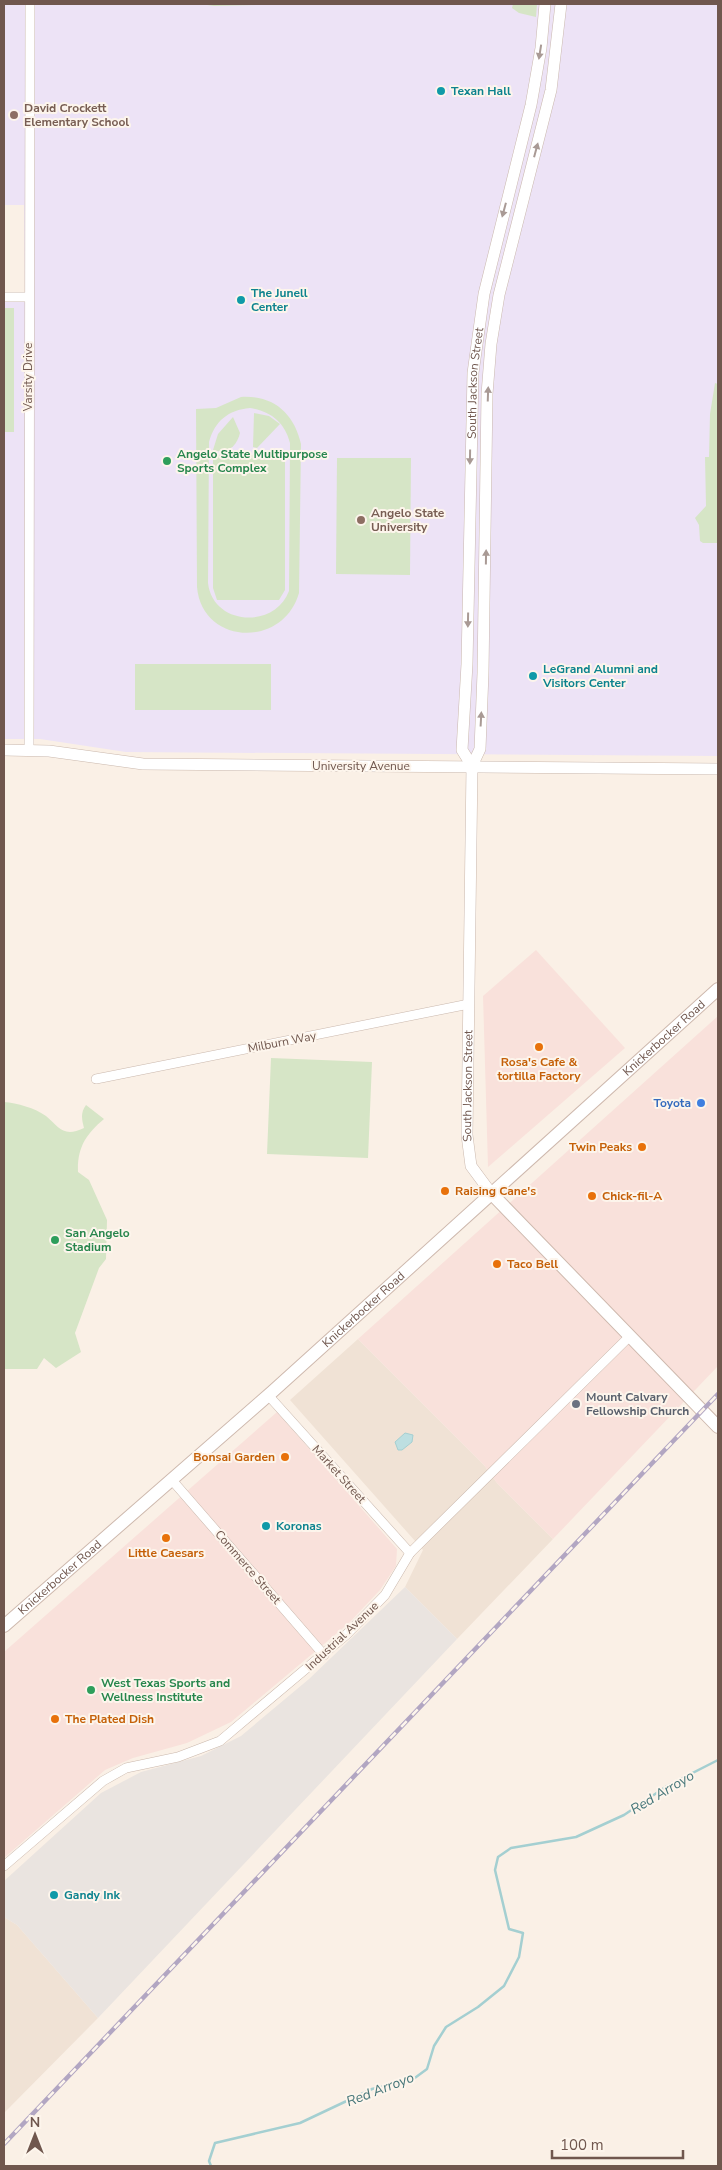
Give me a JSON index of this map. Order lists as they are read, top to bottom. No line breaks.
{"streets":{"main road":["South Jackson Street","Knickerbocker Road"],"street":["Varsity Drive","University Avenue","Milburn Way","Market Street","Commerce Street","Industrial Avenue"]},"crossings":[["Varsity Drive","University Avenue"],["South Jackson Street","University Avenue"],["South Jackson Street","Knickerbocker Road"],["South Jackson Street","Milburn Way"],["South Jackson Street","Industrial Avenue"],["Knickerbocker Road","Market Street"],["Knickerbocker Road","Commerce Street"],["Market Street","Industrial Avenue"],["Commerce Street","Industrial Avenue"]],"water":["Red Arroyo"],"places":["Texan Hall","David Crockett Elementary School","The Junell Center","Angelo State Multipurpose Sports Complex","Angelo State University","LeGrand Alumni and Visitors Center","Rosa's Cafe & tortilla Factory","Toyota","Twin Peaks","Raising Cane's","Chick-fil-A","San Angelo Stadium","Taco Bell","Mount Calvary Fellowship Church","Bonsai Garden","Koronas","Little Caesars","West Texas Sports and Wellness Institute","The Plated Dish","Gandy Ink"],"scale_bar":"100 m","north":"top"}
